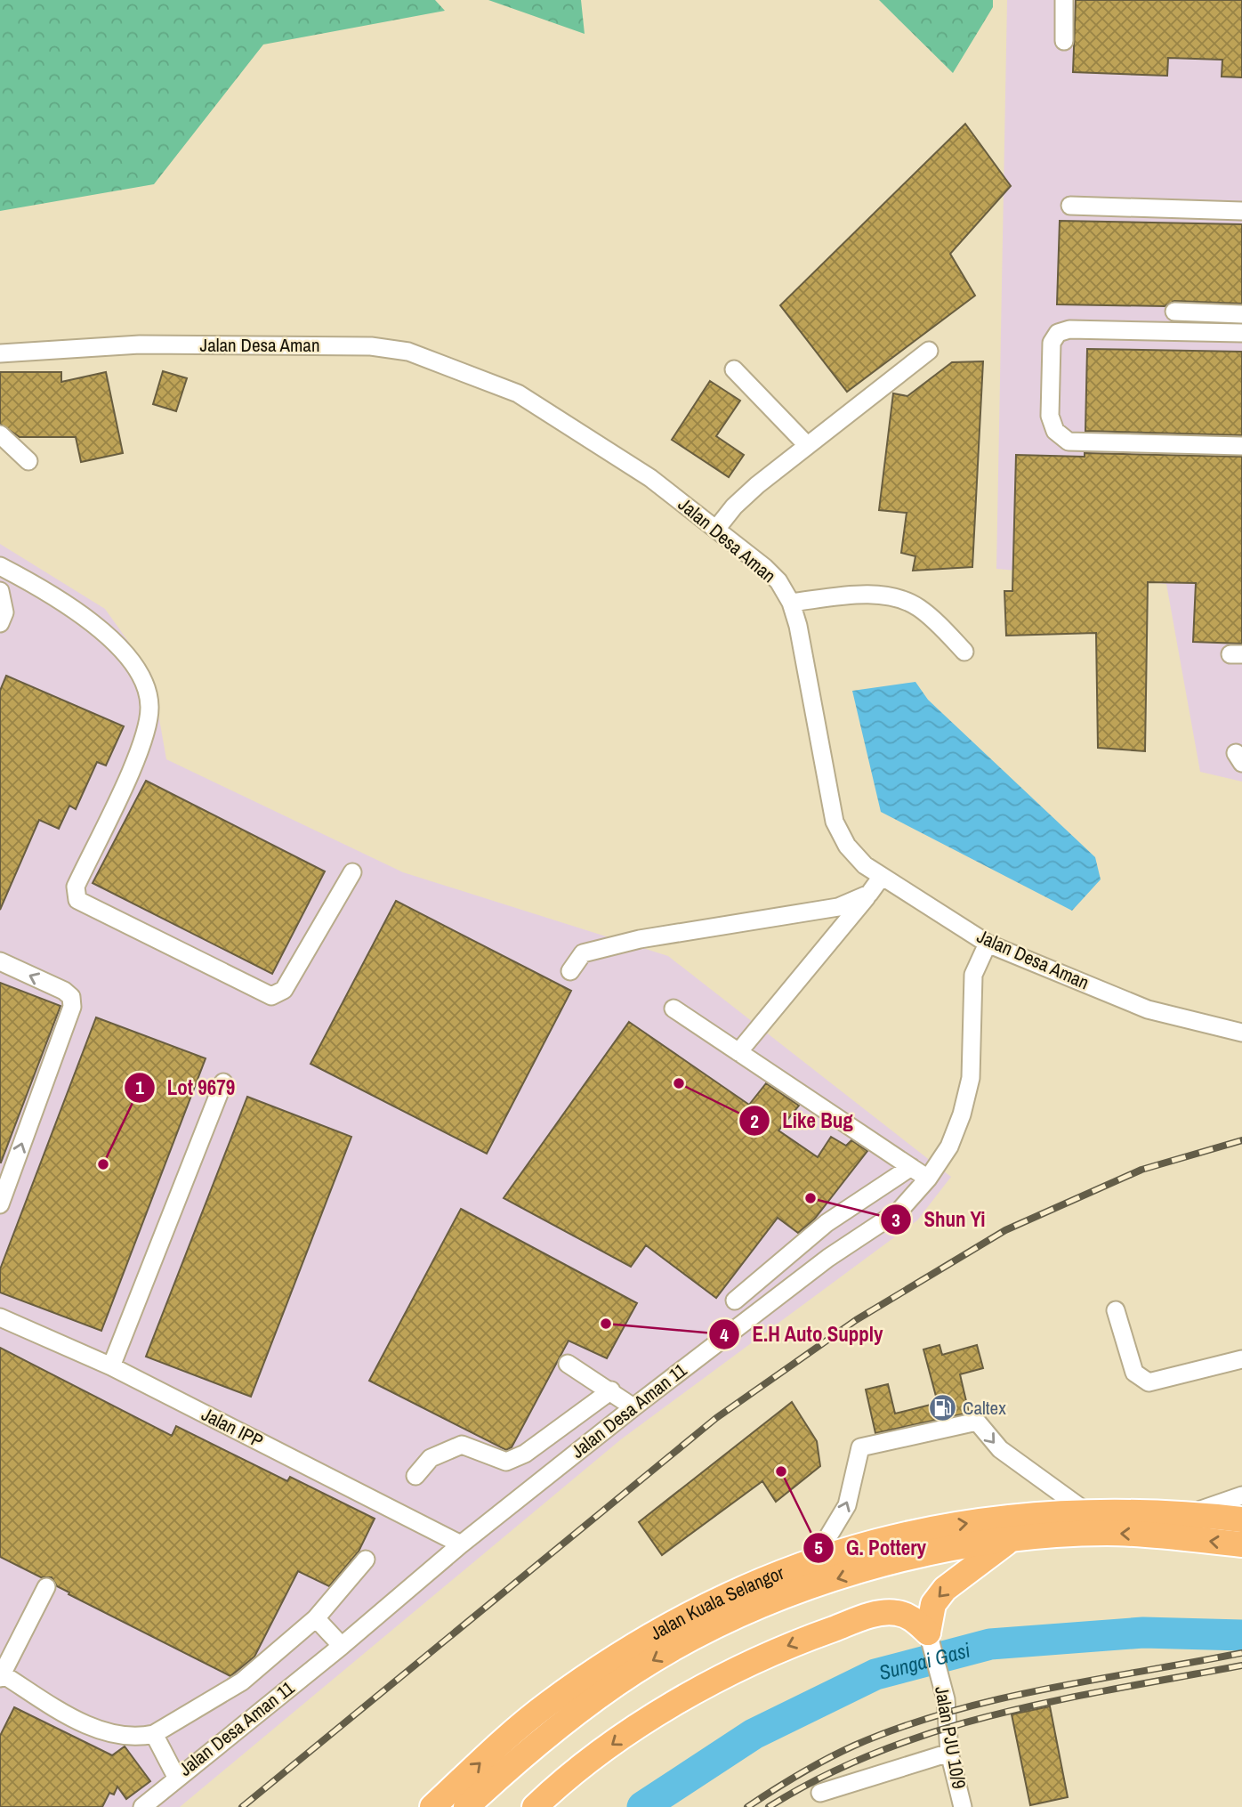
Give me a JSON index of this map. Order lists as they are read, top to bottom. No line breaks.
{"streets":{"highway":["Jalan Kuala Selangor"],"street":["Jalan Desa Aman","Jalan Desa Aman 11","Jalan IPP","Jalan PJU 10/9"]},"crossings":[["Jalan Desa Aman","Jalan Desa Aman 11"],["Jalan Desa Aman 11","Jalan IPP"]],"water":["Sungai Gasi"],"places":{"other":["Like Bug","Lot 9679","Shun Yi","E.H Auto Supply","G. Pottery"],"fuel station":["Caltex"]}}
